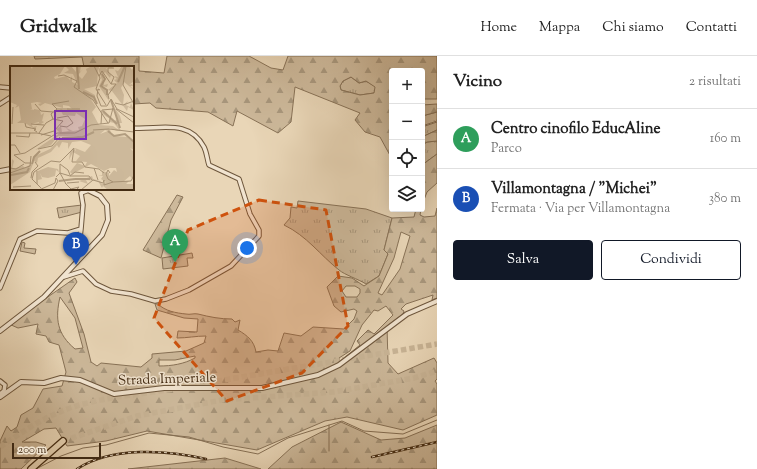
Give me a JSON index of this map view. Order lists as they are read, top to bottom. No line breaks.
{"streets":{"street":["Strada Imperiale"]},"scale_bar":"200 m","page":{"header":"Gridwalk","nav":["Home","Mappa","Chi siamo","Contatti"],"heading":["Vicino","2 risultati"],"map_buttons":["+","−"],"list":[{"mark":"A","name":"Centro cinofilo EducAline","note":"Parco","value":"160 m"},{"mark":"B","name":"Villamontagna / \"Michei\"","note":"Fermata · Via per Villamontagna","value":"380 m"}],"buttons":["Salva","Condividi"],"pins":["A","B"],"scale":"200 m"}}
